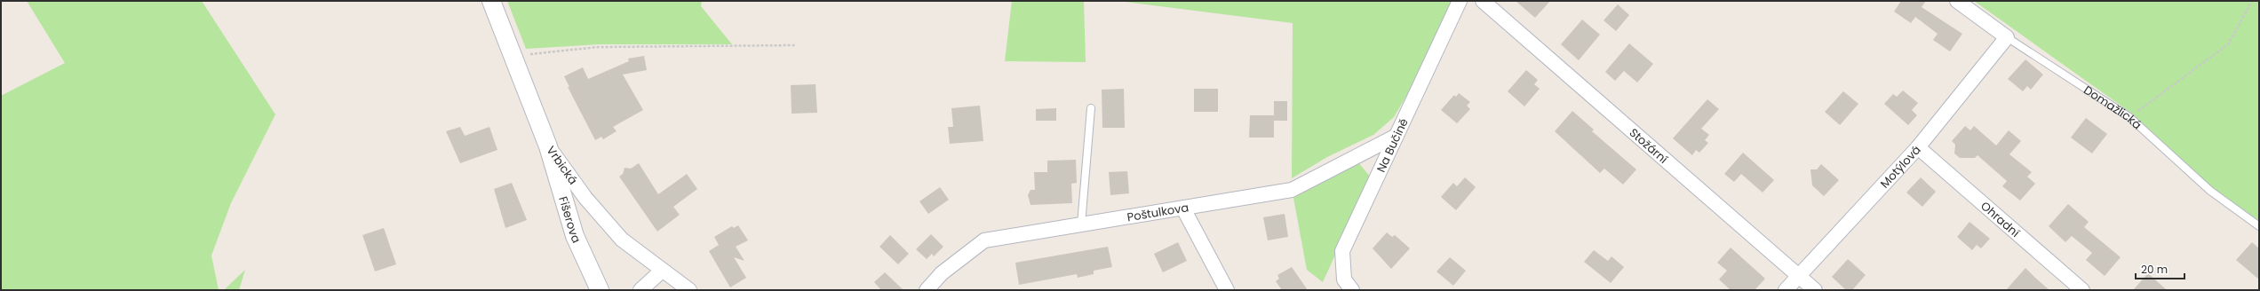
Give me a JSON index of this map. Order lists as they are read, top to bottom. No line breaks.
{"streets":{"street":["Domažlická","Na Bučině","Stožární","Vrbická","Motýlová","Poštulkova","Fišerova","Ohradní"]},"crossings":[["Domažlická","Motýlová"],["Na Bučině","Poštulkova"],["Stožární","Motýlová"],["Vrbická","Fišerova"],["Motýlová","Ohradní"]],"scale_bar":"20 m"}
